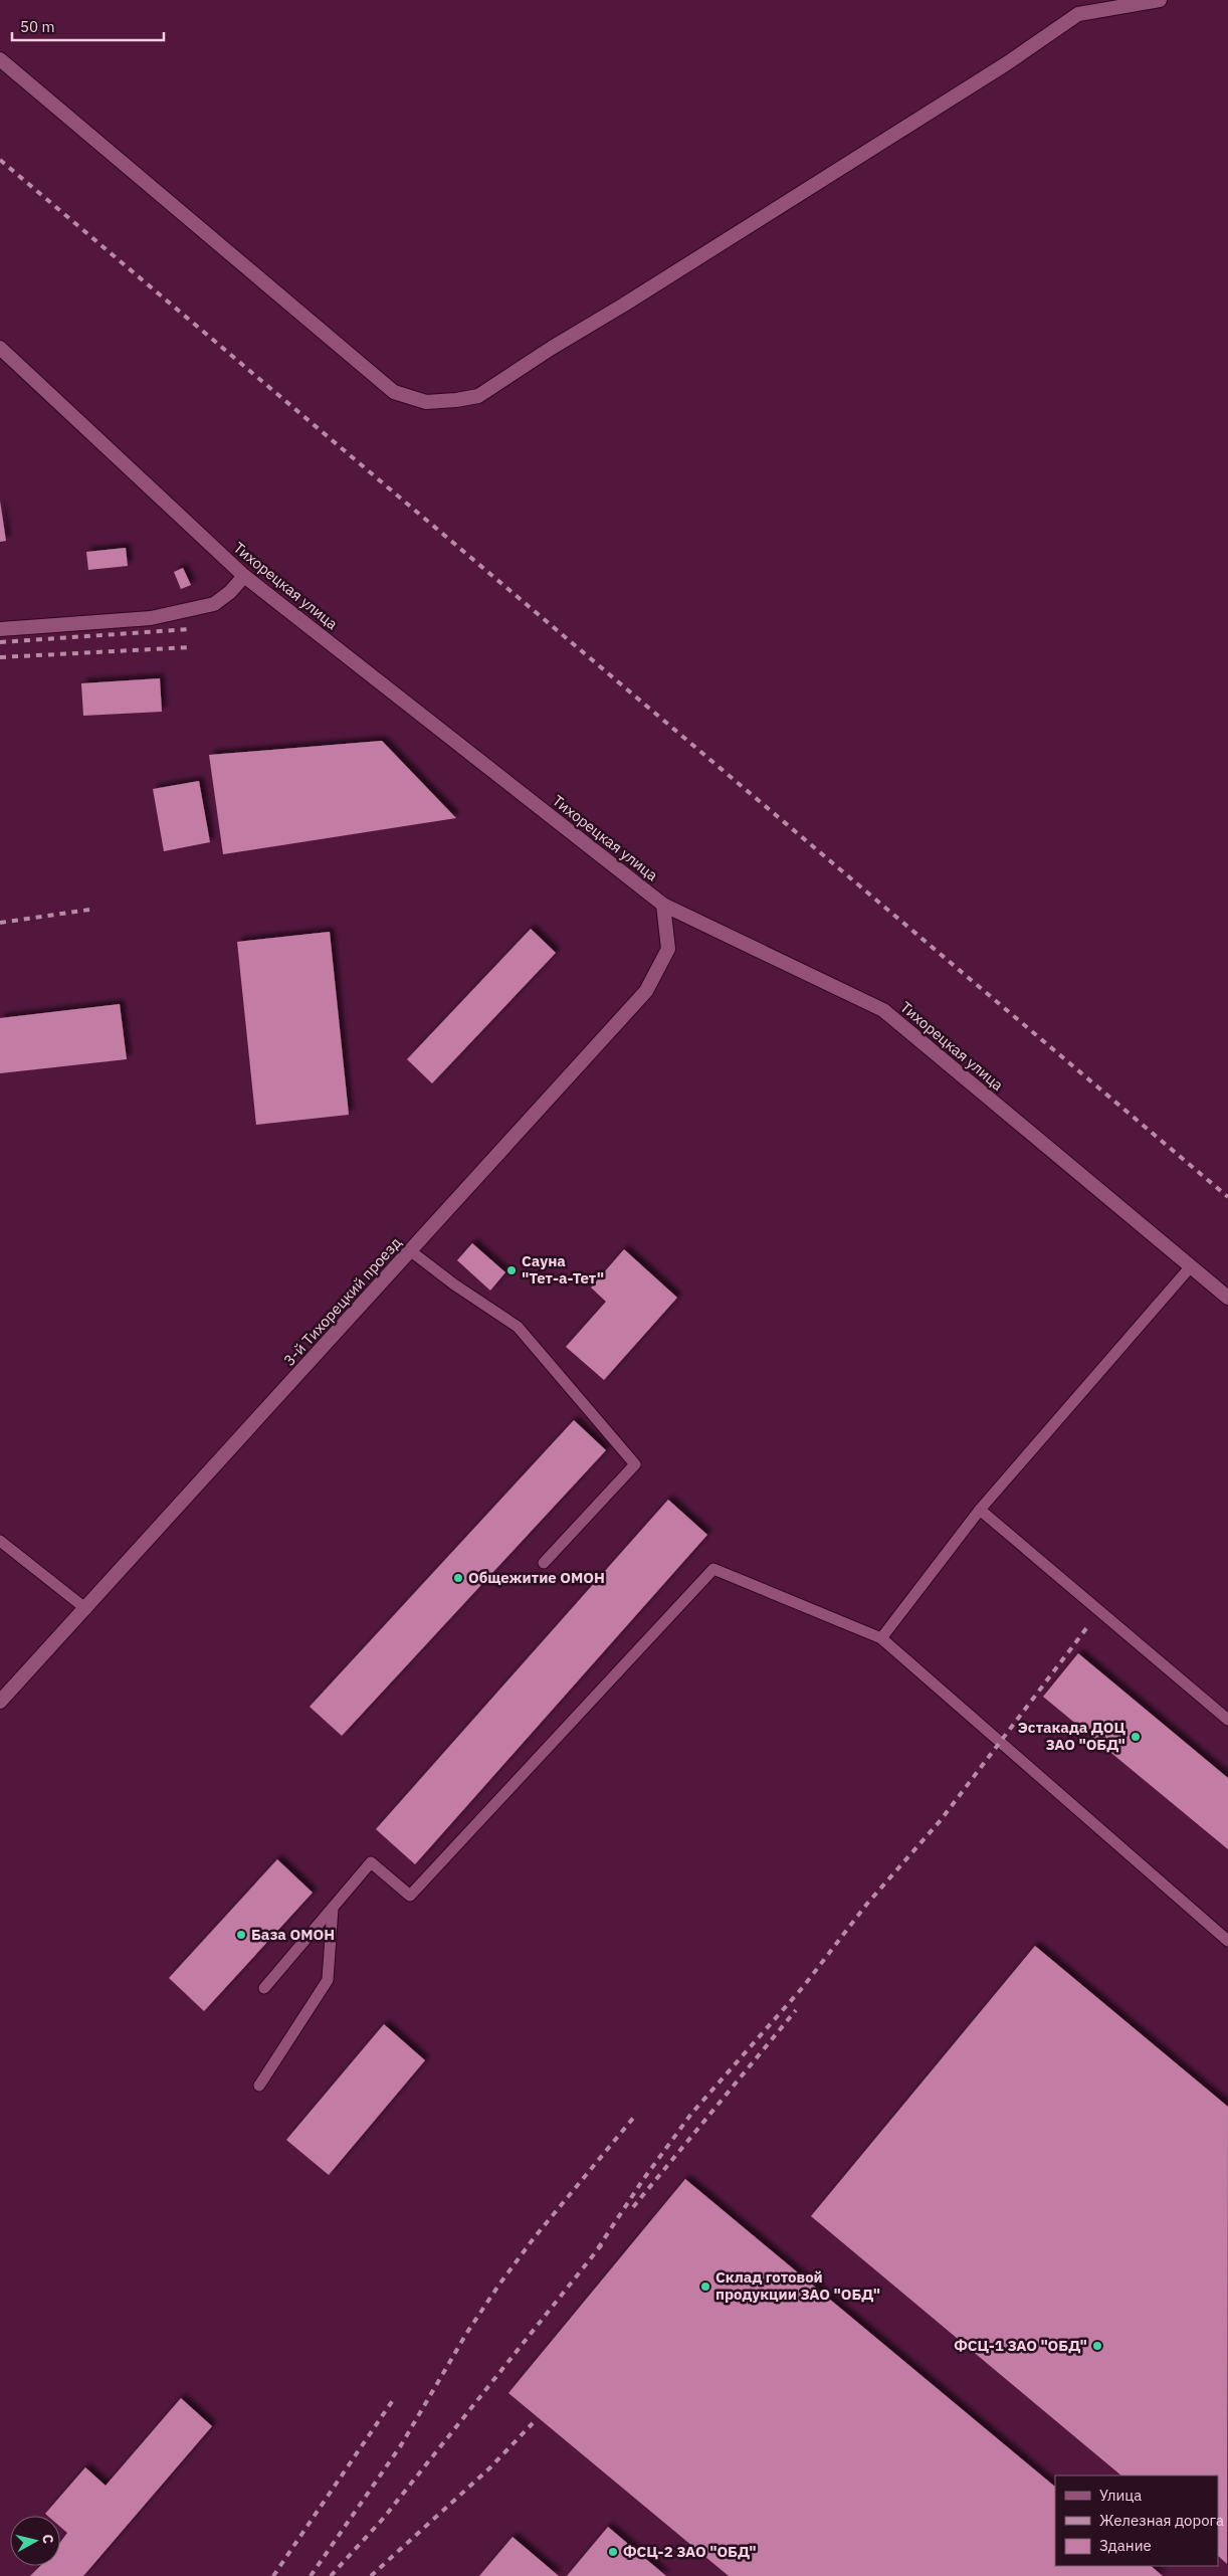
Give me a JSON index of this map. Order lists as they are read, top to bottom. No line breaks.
{"streets":{"street":["Тихорецкая улица","3-й Тихорецкий проезд"]},"crossings":[["Тихорецкая улица","3-й Тихорецкий проезд"]],"places":["Сауна \"Тет-а-Тет\"","Общежитие ОМОН","Эстакада ДОЦ ЗАО \"ОБД\"","База ОМОН","Склад готовой продукции ЗАО \"ОБД\"","ФСЦ-1 ЗАО \"ОБД\"","ФСЦ-2 ЗАО \"ОБД\""],"legend":["Улица","Железная дорога","Здание"],"scale_bar":"50 m","north":"right"}
